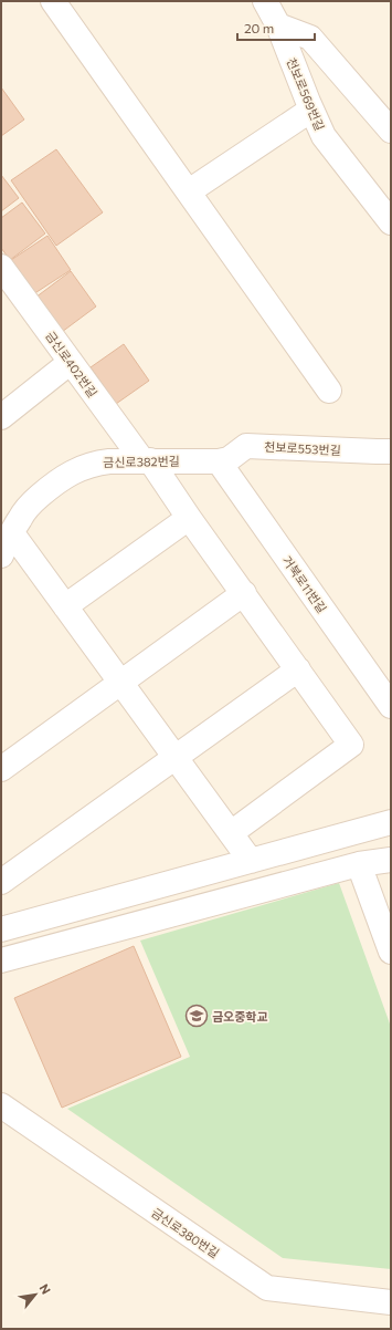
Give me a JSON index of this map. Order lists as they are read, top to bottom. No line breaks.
{"streets":{"street":["천보로569번길","금신로402번길","천보로553번길","금신로382번길","거북로11번길","금신로380번길"]},"crossings":[["금신로402번길","금신로382번길"],["천보로553번길","금신로382번길"],["천보로553번길","거북로11번길"],["금신로382번길","거북로11번길"]],"places":{"school or university":["금오중학교"]},"scale_bar":"20 m","north":"top right"}
